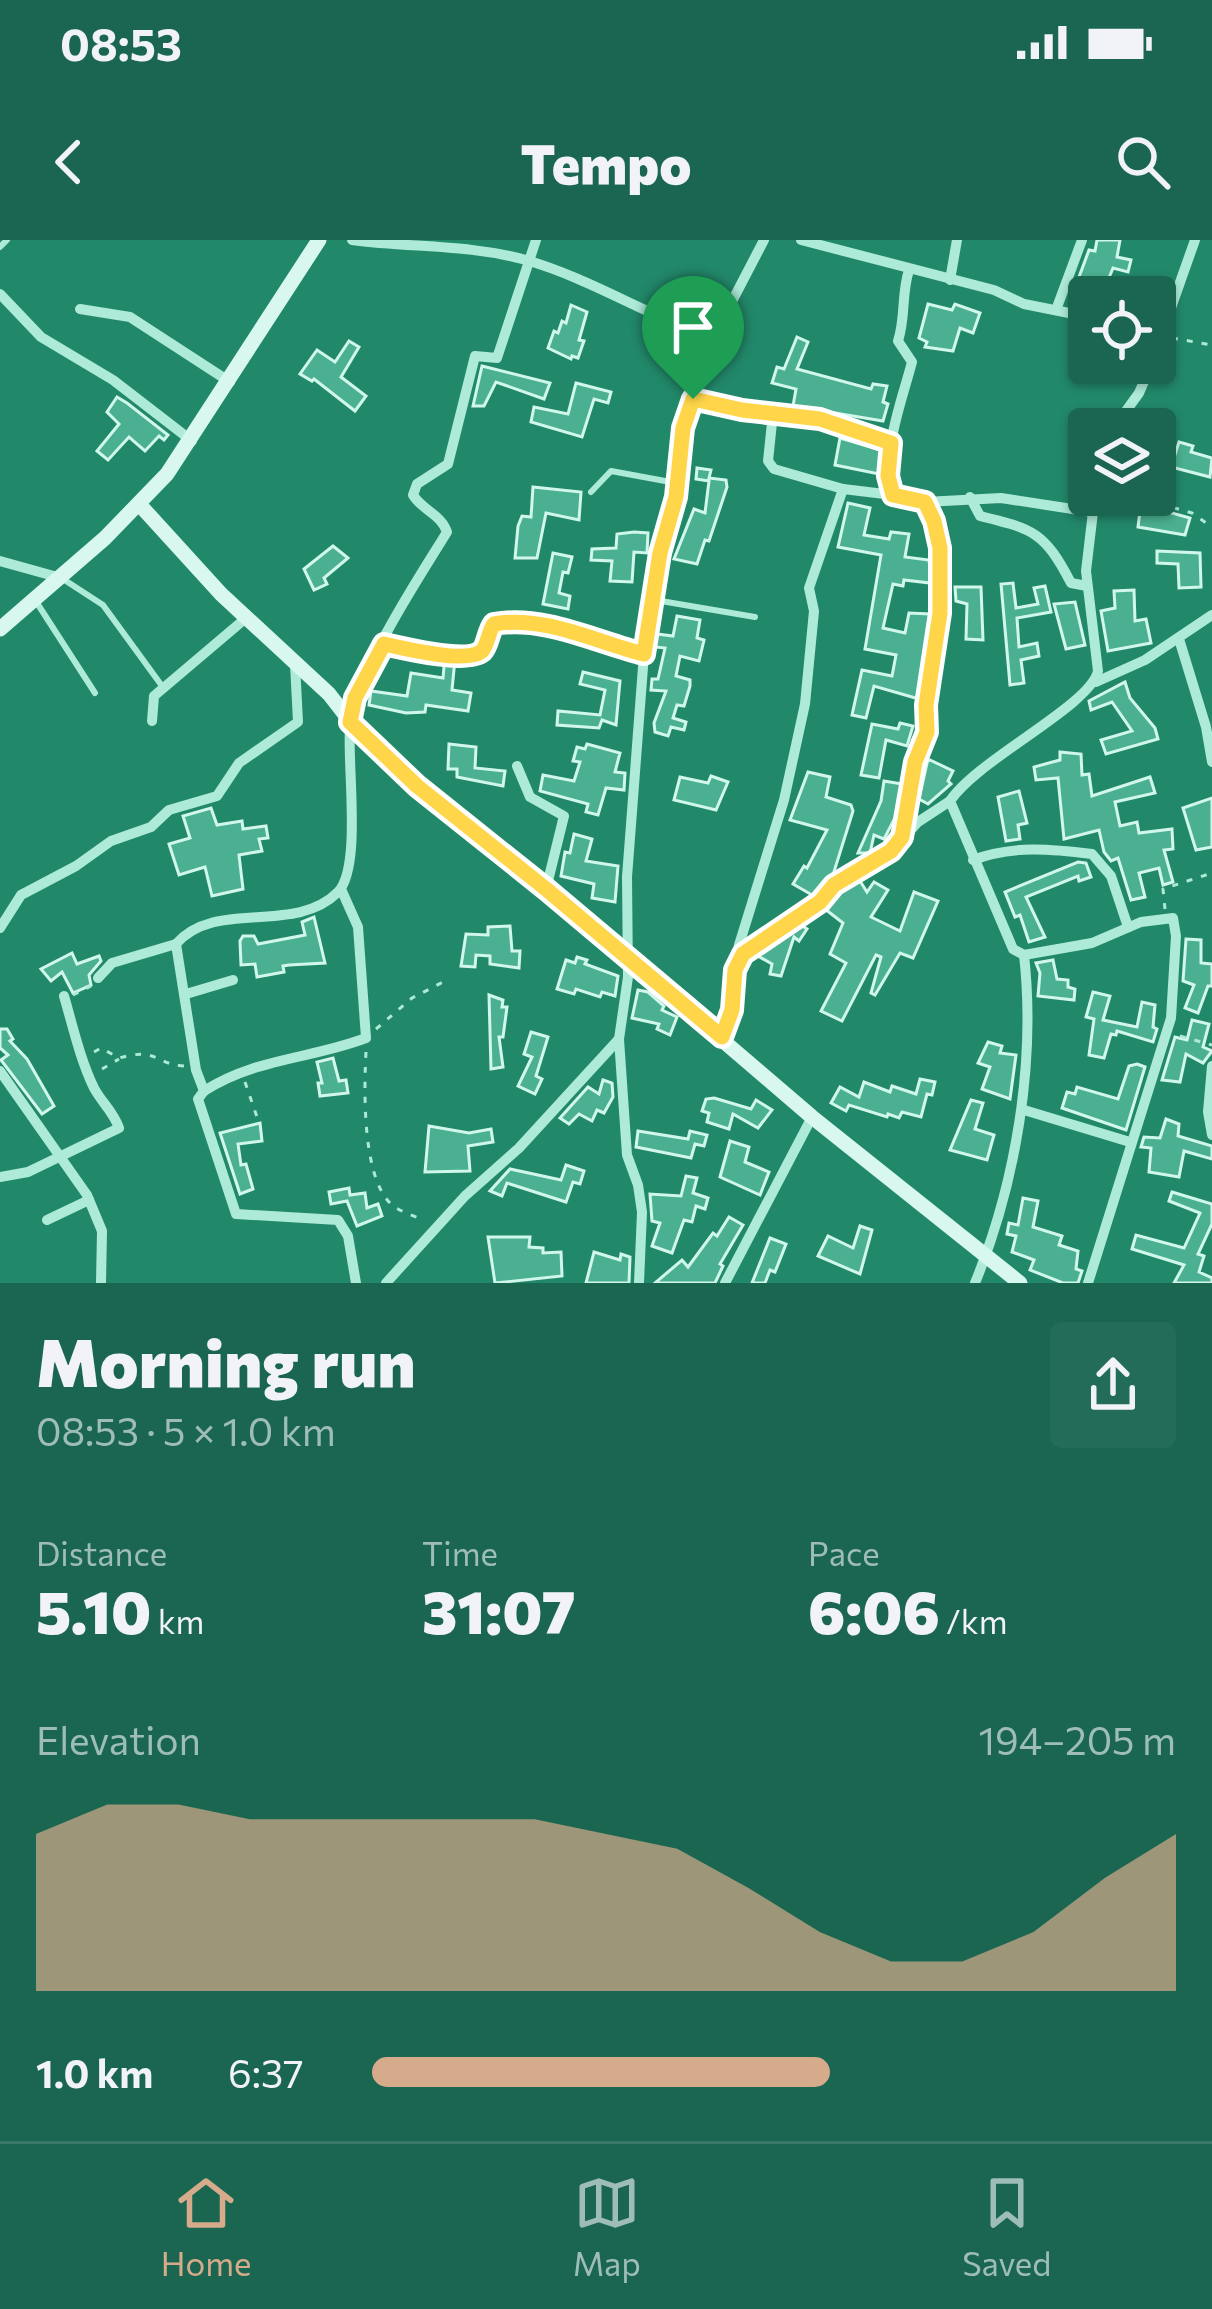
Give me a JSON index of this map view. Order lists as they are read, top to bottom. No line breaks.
{"page":{"status":"08:53","header":"Tempo","heading":["Morning run","08:53 · 5 × 1.0 km"],"stats":[["Distance","5.10 km"],["Time","31:07"],["Pace","6:06 /km"]],"chart":["Elevation","194–205 m"],"list":[{"name":"1.0 km","note":"6:37"}],"tabs":["Home","Map","Saved"]}}
